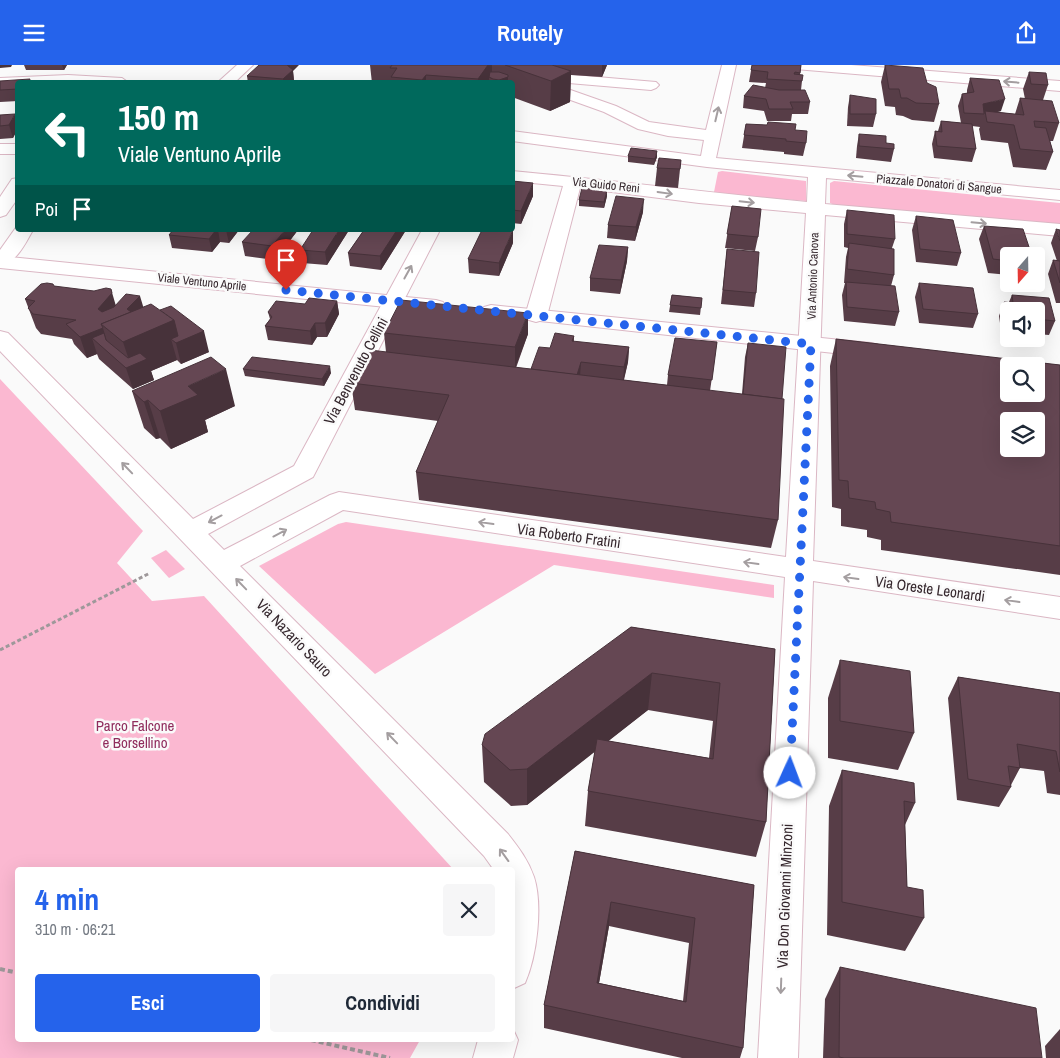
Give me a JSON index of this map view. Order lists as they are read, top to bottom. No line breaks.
{"streets":{"street":["Piazzale Donatori di Sangue","Via Guido Reni","Via Antonio Canova","Viale Ventuno Aprile","Via Benvenuto Cellini","Via Roberto Fratini","Via Oreste Leonardi","Via Nazario Sauro","Via Don Giovanni Minzoni"]},"crossings":[["Via Antonio Canova","Viale Ventuno Aprile"],["Via Antonio Canova","Via Don Giovanni Minzoni"],["Viale Ventuno Aprile","Via Benvenuto Cellini"],["Viale Ventuno Aprile","Via Don Giovanni Minzoni"],["Via Roberto Fratini","Via Oreste Leonardi"],["Via Roberto Fratini","Via Don Giovanni Minzoni"],["Via Oreste Leonardi","Via Don Giovanni Minzoni"]],"one_way":["Via Roberto Fratini","Via Oreste Leonardi","Via Nazario Sauro","Via Don Giovanni Minzoni"],"parks":["Parco Falcone e Borsellino"],"north":"bottom","page":{"header":"Routely","turn":["150 m","Viale Ventuno Aprile"],"then":"Poi","heading":["4 min","310 m · 06:21"],"buttons":["Esci","Condividi"]}}
